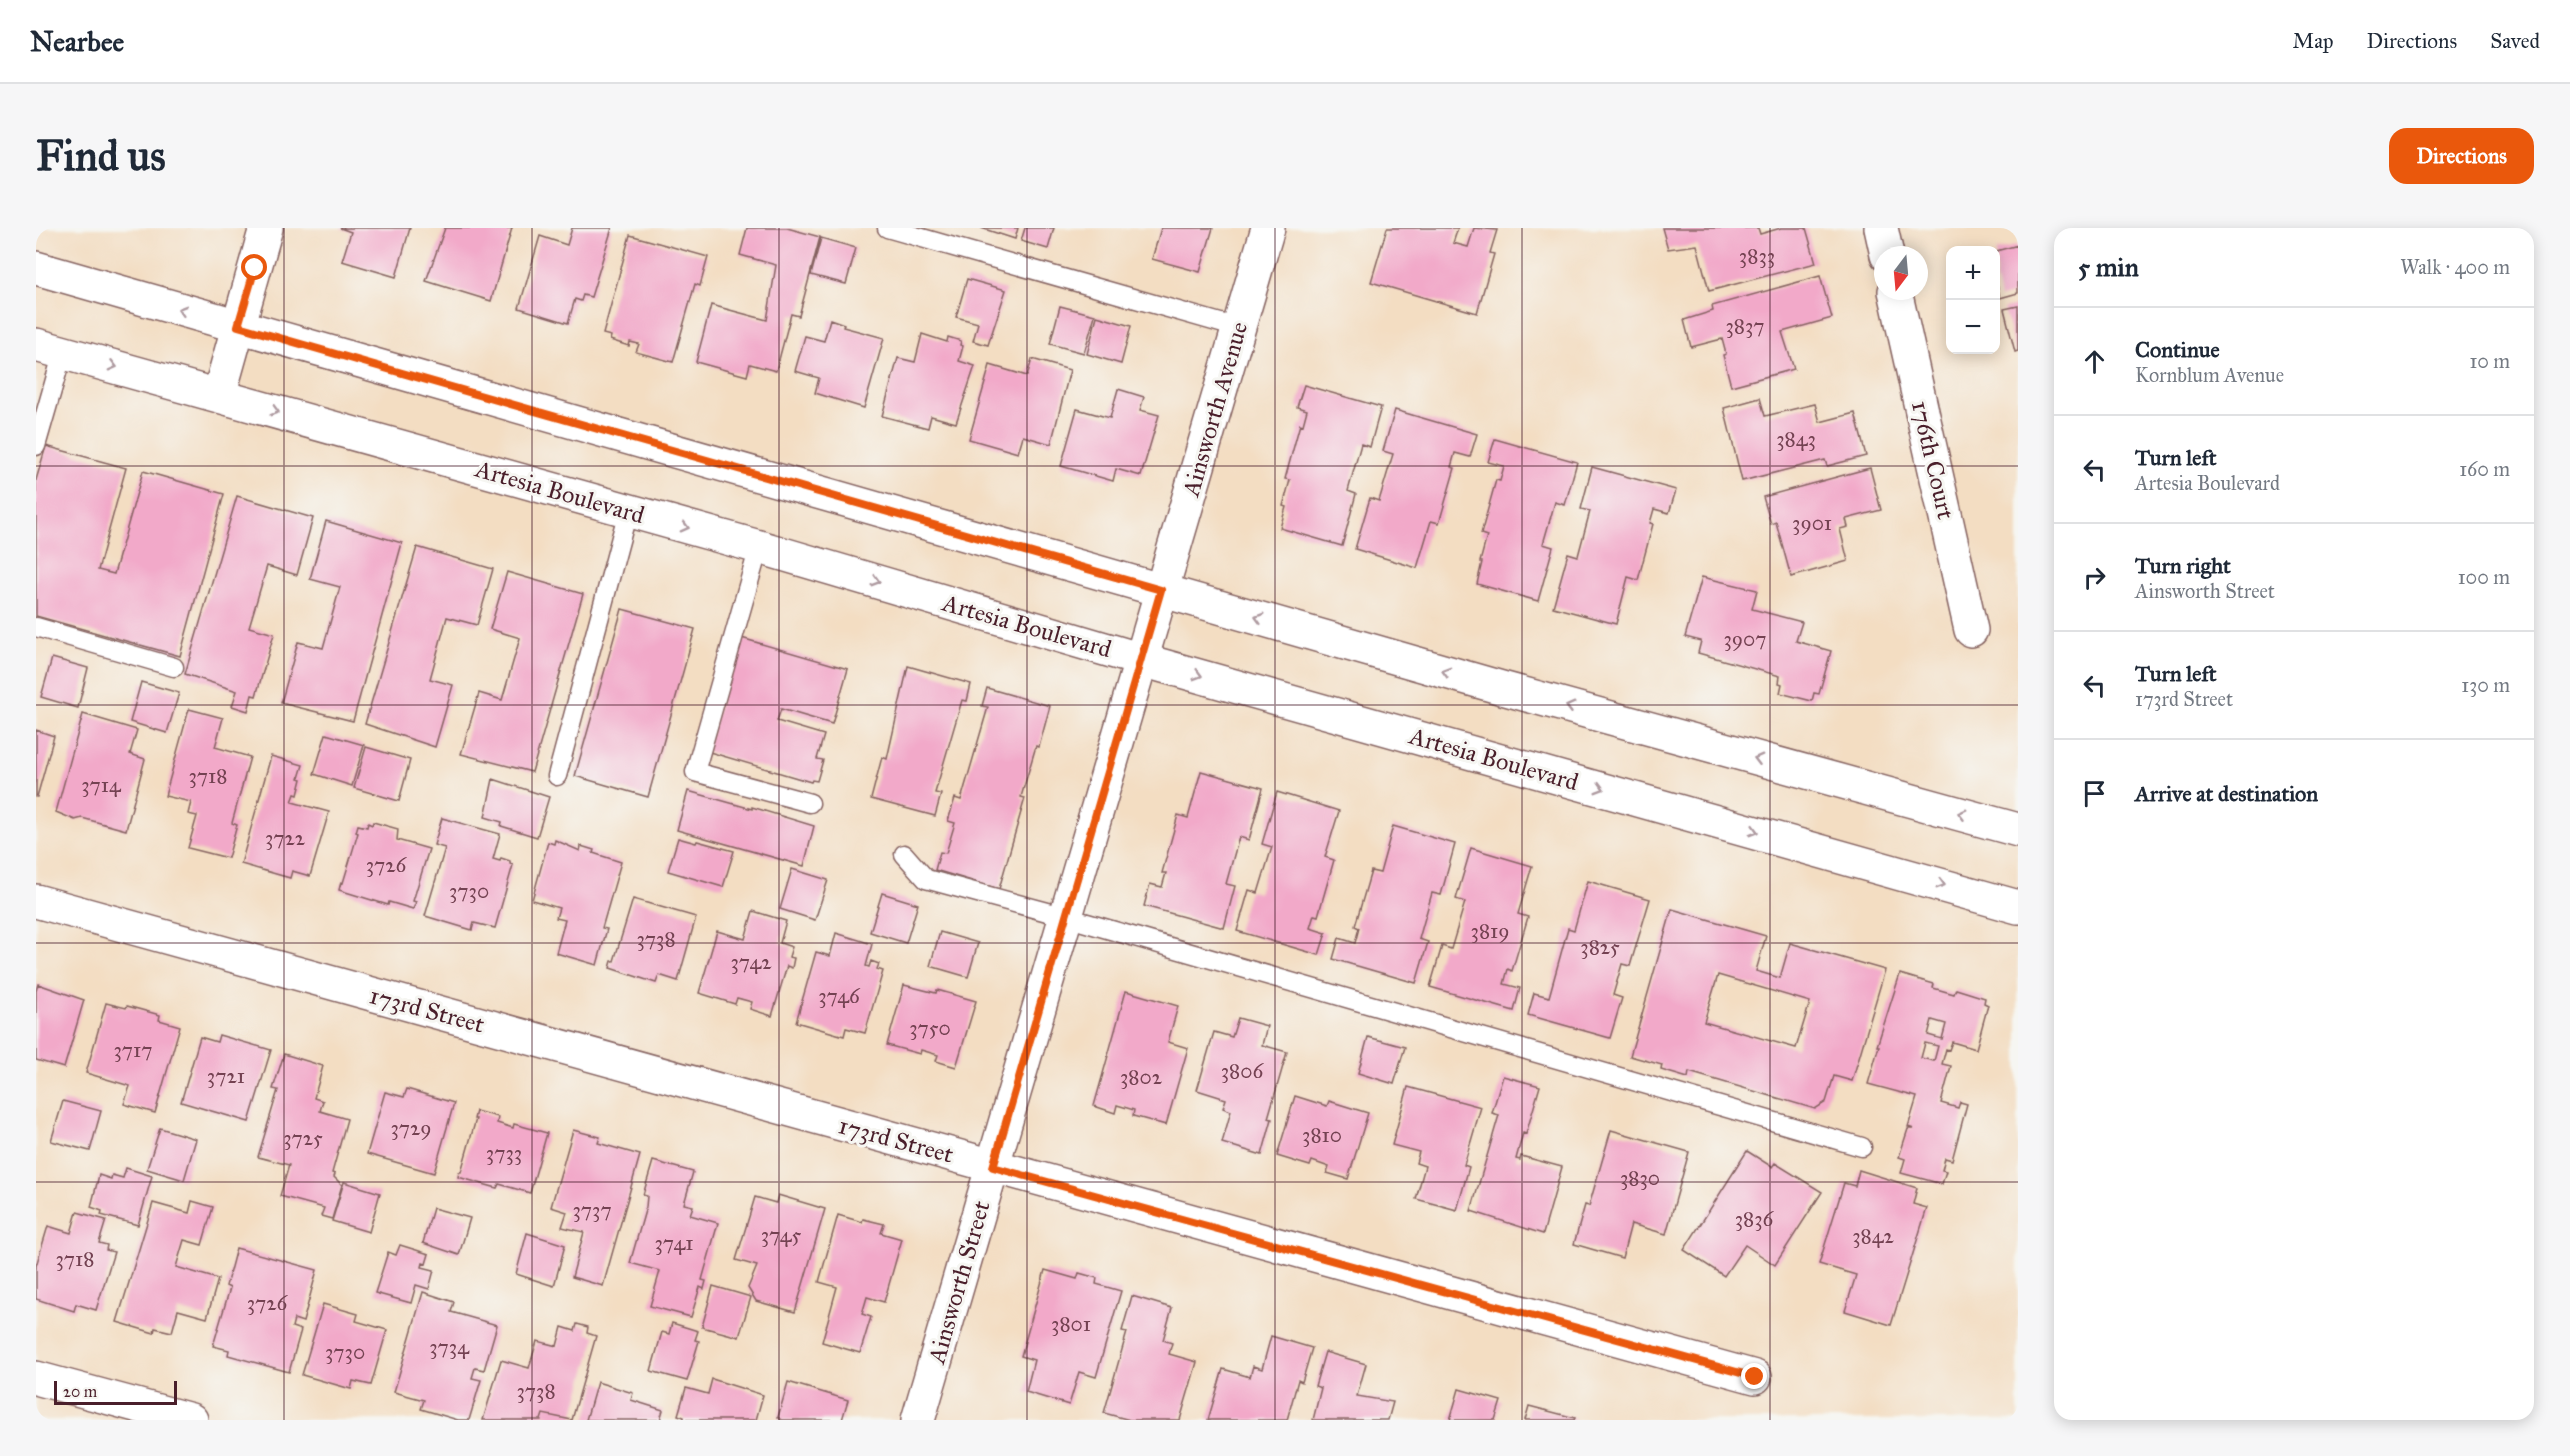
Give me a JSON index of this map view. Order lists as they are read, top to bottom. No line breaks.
{"streets":{"main road":["Ainsworth Avenue","176th Court","Artesia Boulevard","173rd Street","Ainsworth Street"]},"crossings":[["Ainsworth Avenue","Ainsworth Street"],["Artesia Boulevard","Ainsworth Street"],["173rd Street","Ainsworth Street"]],"house_numbers":["3833","3837","3843","3901","3907","3718","3714","3722","3726","3730","3819","3738","3825","3742","3746","3750","3717","3806","3721","3802","3729","3810","3725","3733","3830","3737","3836","3745","3842","3741","3718","3726","3801","3734","3730","3738"],"scale_bar":"20 m","north":"bottom","page":{"header":"Nearbee","nav":["Map","Directions","Saved"],"buttons":"Directions","title":"Find us","heading":["5 min","Walk · 400 m"],"map_buttons":["+","−"],"list":[["Continue","Kornblum Avenue","10 m"],["Turn left","Artesia Boulevard","160 m"],["Turn right","Ainsworth Street","100 m"],["Turn left","173rd Street","130 m"],"Arrive at destination"],"scale":"20 m"}}
